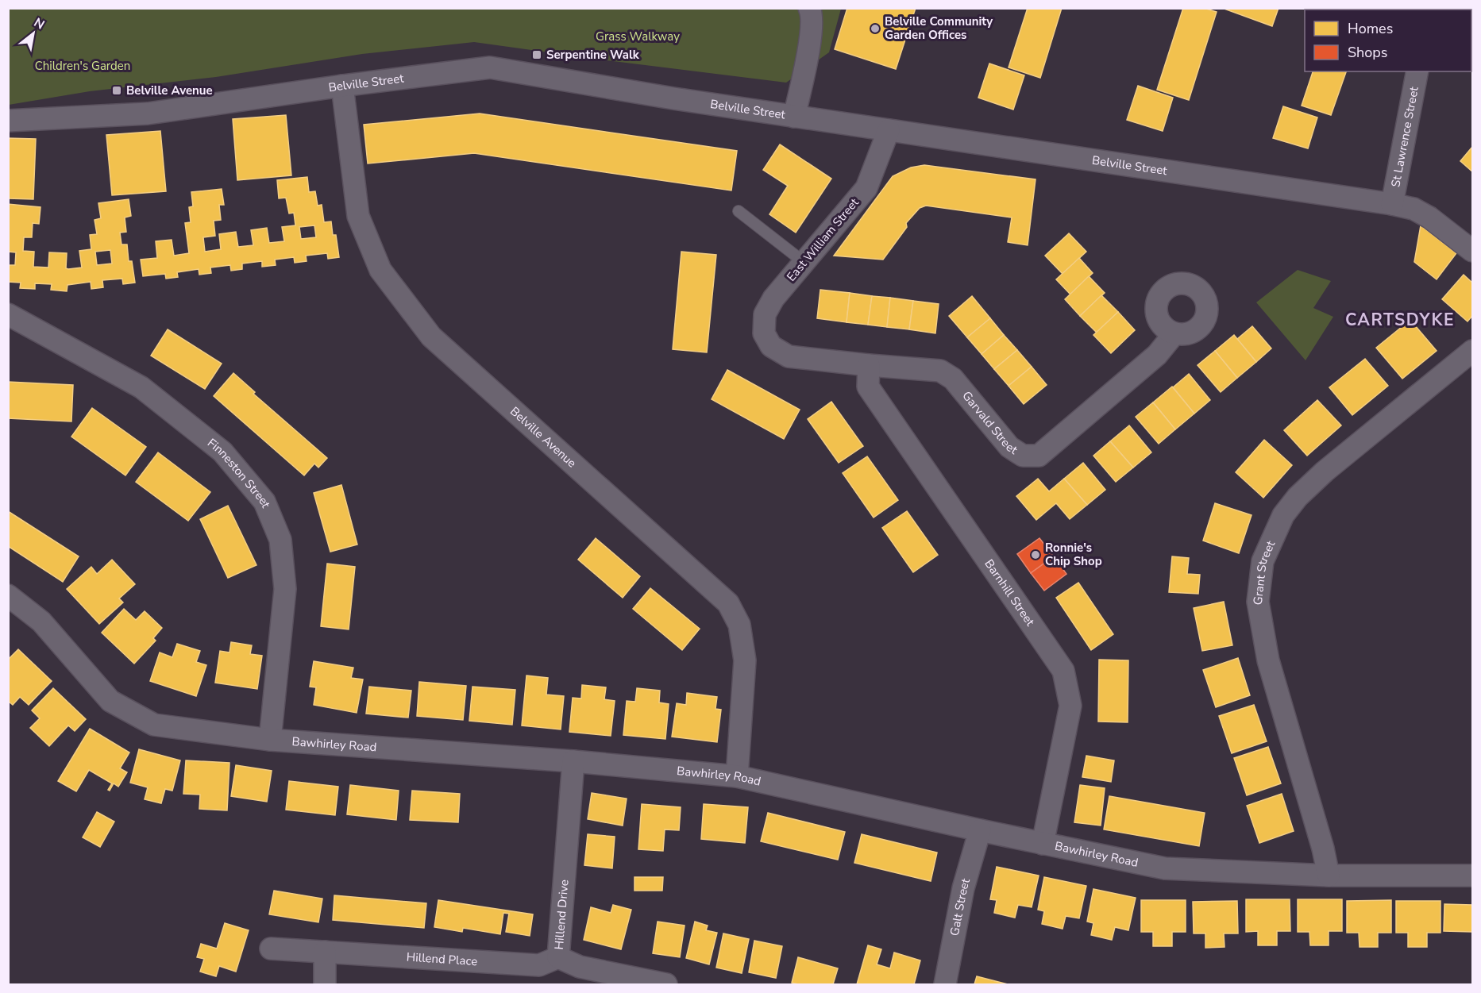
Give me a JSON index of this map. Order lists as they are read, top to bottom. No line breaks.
{"streets":{"street":["Belville Street","St Lawrence Street","East William Street","Garvald Street","Belville Avenue","Finneston Street","Grant Street","Barnhill Street","Bawhirley Road","Galt Street","Hillend Drive","Hillend Place"]},"crossings":[["Belville Street","St Lawrence Street"],["Belville Street","East William Street"],["Belville Street","Belville Avenue"],["East William Street","Garvald Street"],["Garvald Street","Barnhill Street"],["Belville Avenue","Bawhirley Road"],["Finneston Street","Bawhirley Road"],["Grant Street","Bawhirley Road"],["Barnhill Street","Bawhirley Road"],["Bawhirley Road","Galt Street"],["Bawhirley Road","Hillend Drive"],["Hillend Drive","Hillend Place"]],"districts":["CARTSDYKE"],"parks":["Grass Walkway","Children's Garden"],"places":{"other":["Belville Community Garden Offices","Ronnie's Chip Shop"],"transit":["Serpentine Walk","Belville Avenue"]},"legend":["Homes","Shops"],"north":"top right"}
